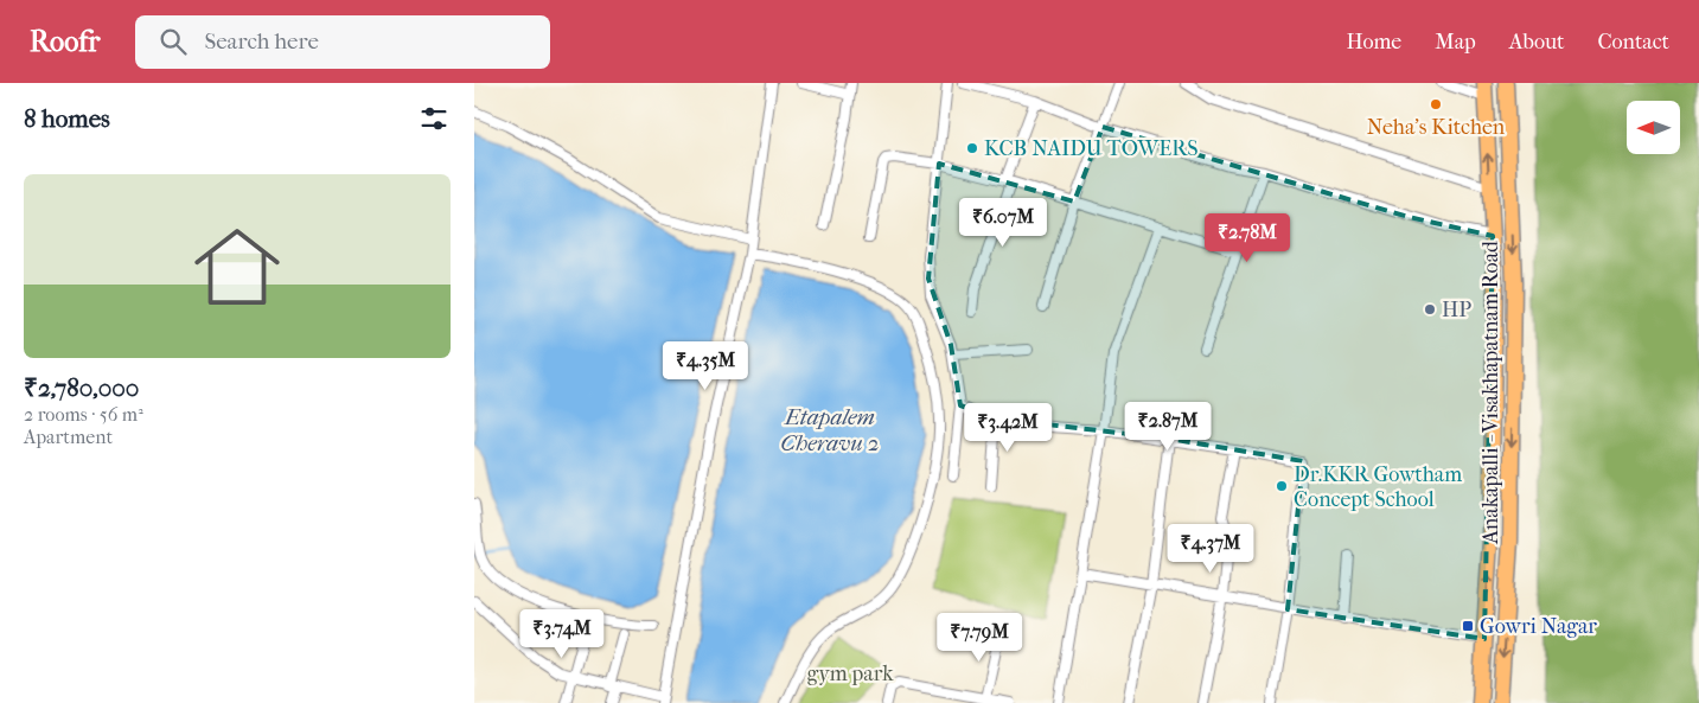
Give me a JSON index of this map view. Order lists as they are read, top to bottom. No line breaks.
{"streets":{"main road":["Anakapalli - Visakhapatnam Road"]},"water":["Etapalem Cheravu 2"],"parks":["gym park"],"places":{"other":["Neha's Kitchen","KCB NAIDU TOWERS","HP","Dr.KKR Gowtham Concept School"],"transit":["Gowri Nagar"]},"north":"left","page":{"header":"Roofr","search":"Search here","nav":["Home","Map","About","Contact"],"heading":"8 homes","list":[{"name":"₹2,780,000","note":"2 rooms · 56 m² · Apartment"}],"price":["₹6.07M","₹2.78M","₹4.35M","₹2.87M","₹3.42M","₹4.37M","₹3.74M","₹7.79M"]}}
